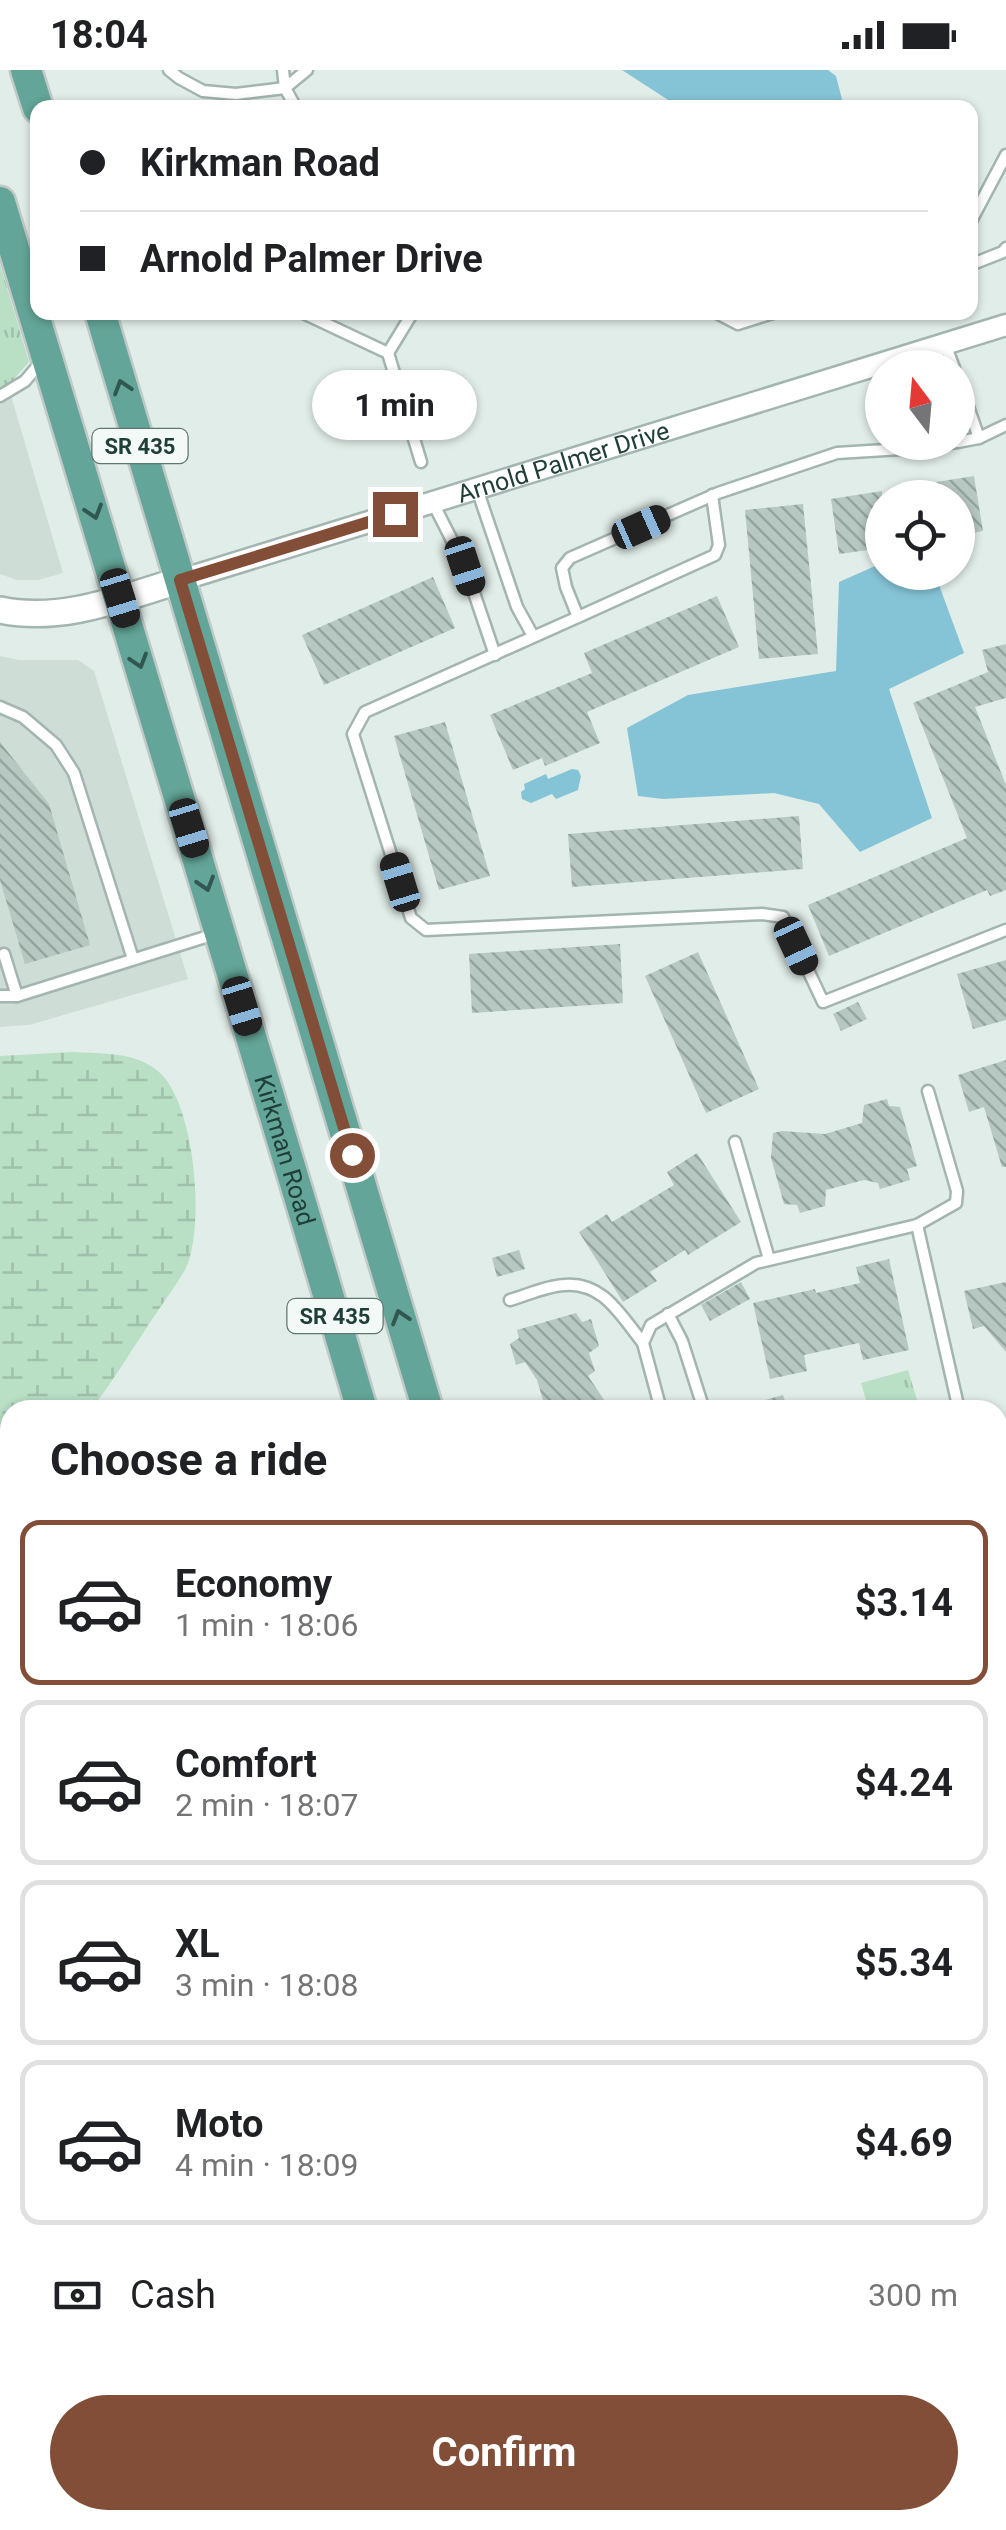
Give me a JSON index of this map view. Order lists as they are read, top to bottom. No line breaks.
{"streets":{"main road":["SR 435","Kirkman Road"],"street":["Arnold Palmer Drive"]},"crossings":[["SR 435","Arnold Palmer Drive"],["Arnold Palmer Drive","Kirkman Road"]],"north":"top","page":{"status":"18:04","banner":["Kirkman Road","Arnold Palmer Drive"],"bubble":"1 min","heading":"Choose a ride","list":[{"name":"Economy","note":"1 min · 18:06","value":"$3.14"},{"name":"Comfort","note":"2 min · 18:07","value":"$4.24"},{"name":"XL","note":"3 min · 18:08","value":"$5.34"},{"name":"Moto","note":"4 min · 18:09","value":"$4.69"}],"pay":["Cash","300 m"],"buttons":"Confirm"}}
